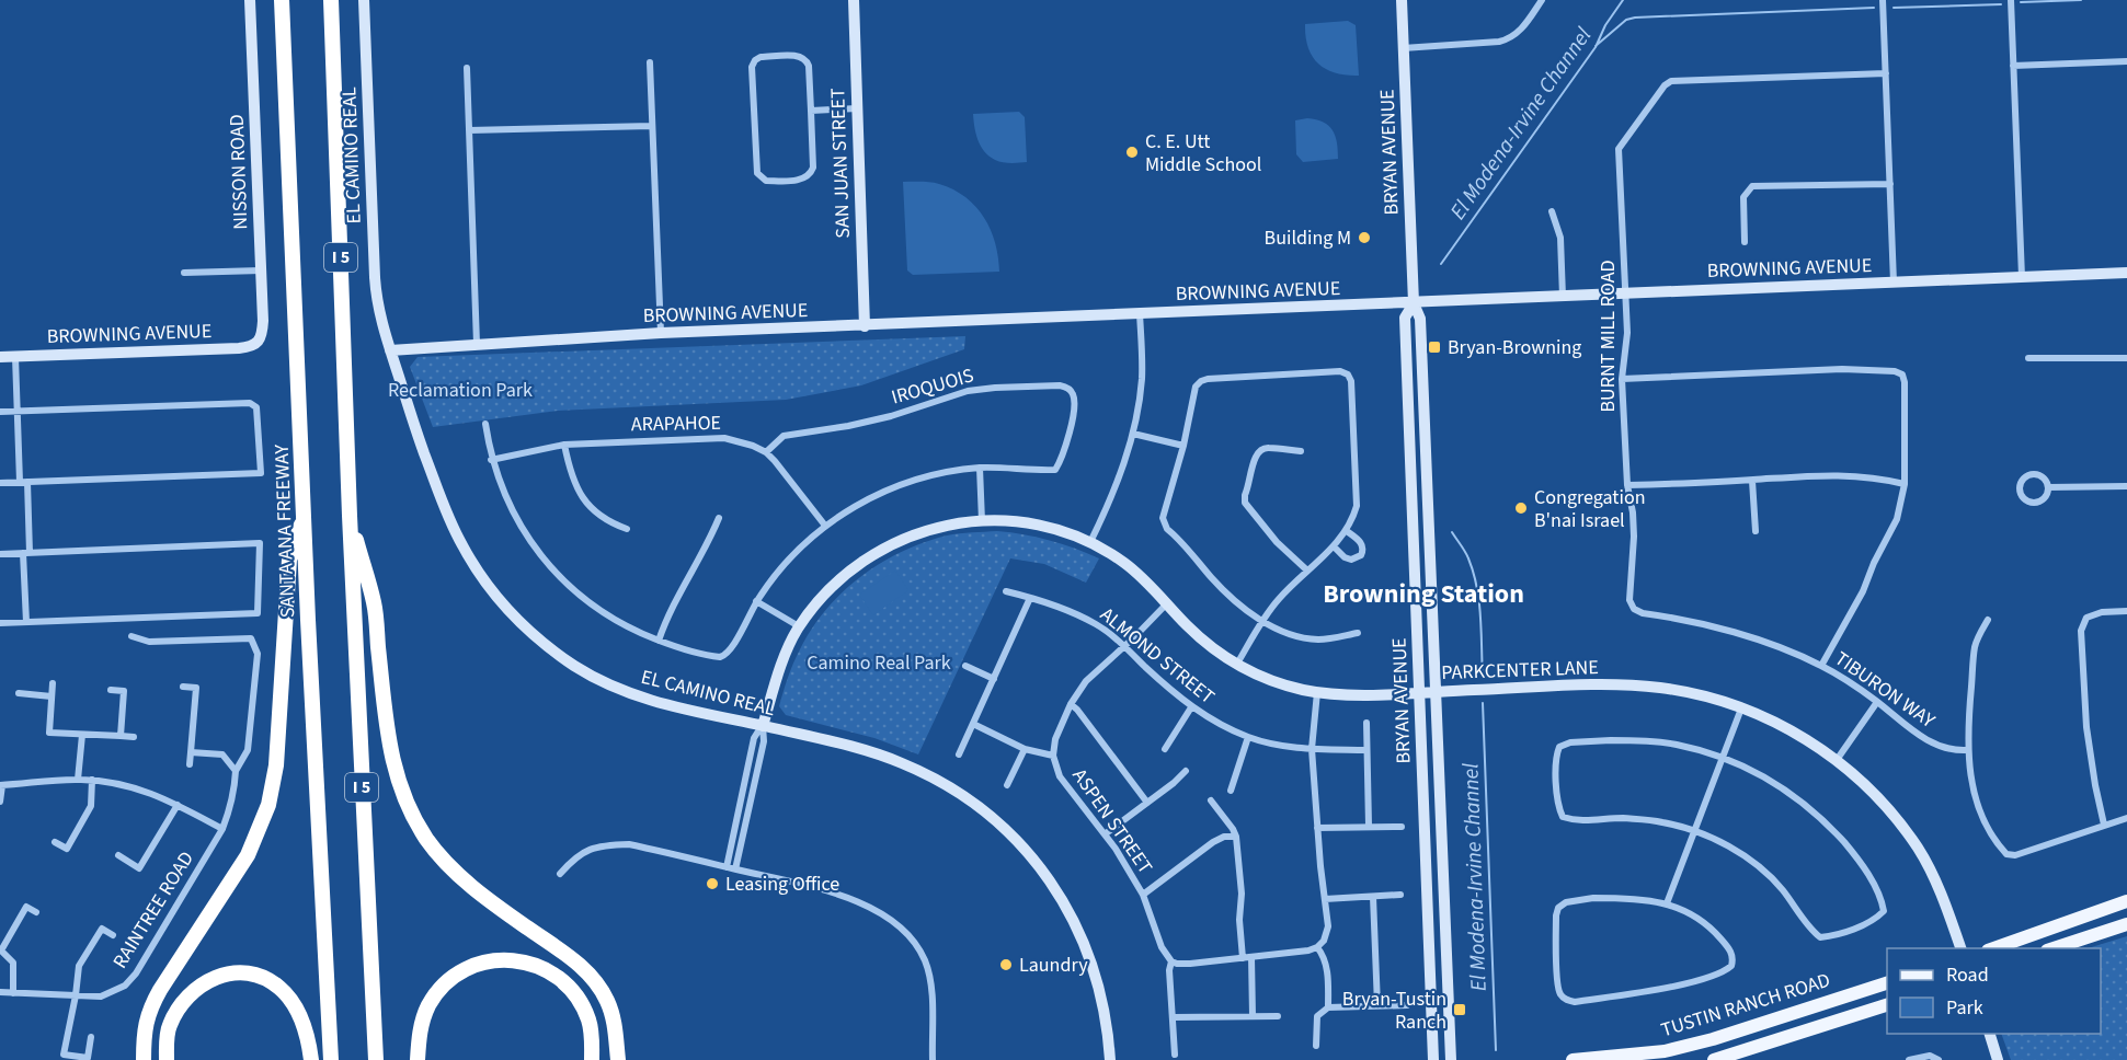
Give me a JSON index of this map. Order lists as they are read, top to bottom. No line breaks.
{"streets":{"highway":["I 5","SANTA ANA FREEWAY"],"main road":["BRYAN AVENUE","EL CAMINO REAL","SAN JUAN STREET","NISSON ROAD","BROWNING AVENUE","PARKCENTER LANE","TUSTIN RANCH ROAD"],"street":["BURNT MILL ROAD","IROQUOIS","ARAPAHOE","ALMOND STREET","TIBURON WAY","ASPEN STREET","RAINTREE ROAD"]},"crossings":[["BRYAN AVENUE","BROWNING AVENUE"],["BRYAN AVENUE","PARKCENTER LANE"],["EL CAMINO REAL","BROWNING AVENUE"],["EL CAMINO REAL","PARKCENTER LANE"],["SAN JUAN STREET","BROWNING AVENUE"],["NISSON ROAD","BROWNING AVENUE"],["BROWNING AVENUE","BURNT MILL ROAD"],["BURNT MILL ROAD","TIBURON WAY"],["IROQUOIS","ARAPAHOE"],["ALMOND STREET","ASPEN STREET"],["PARKCENTER LANE","ASPEN STREET"]],"districts":["Browning Station"],"water":["El Modena-Irvine Channel"],"parks":["Reclamation Park","Camino Real Park"],"places":{"other":["C. E. Utt Middle School","Building M","Congregation B'nai Israel","Leasing Office","Laundry"],"transit":["Bryan-Browning","Bryan-Tustin Ranch"]},"legend":["Road","Park"]}
